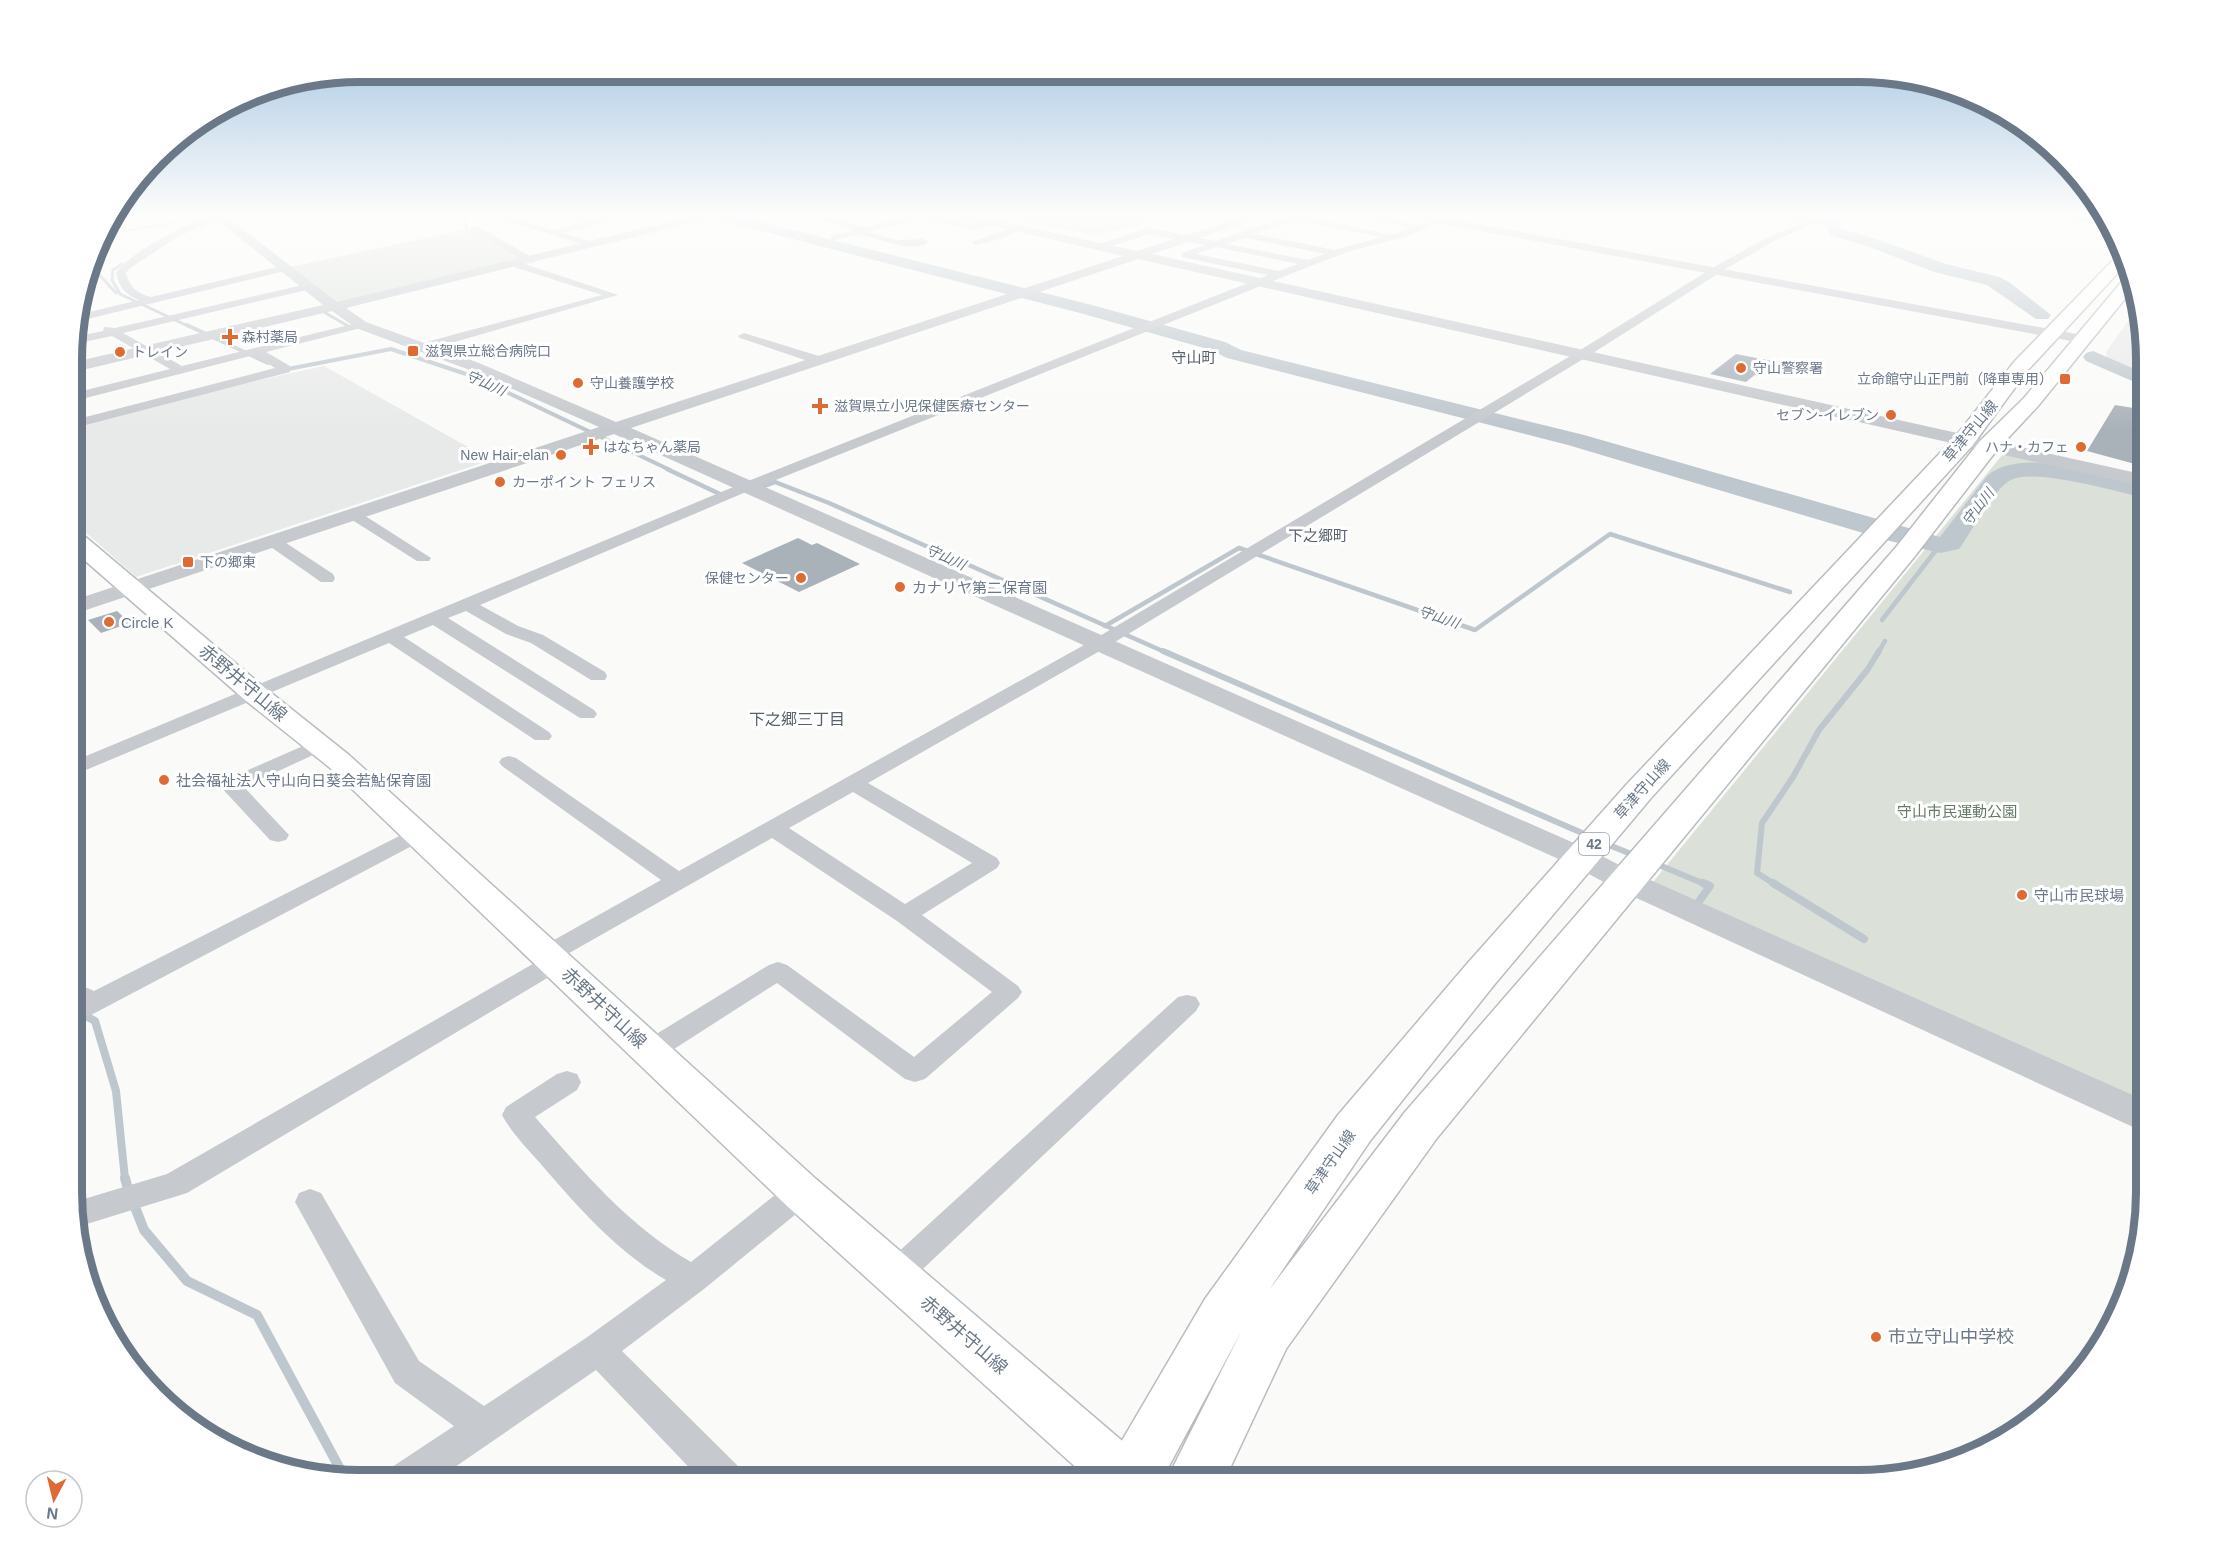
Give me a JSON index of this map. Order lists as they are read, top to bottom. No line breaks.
{"streets":{"main road":["草津守山線","赤野井守山線","42"]},"districts":["守山町","下之郷町","下之郷三丁目"],"water":["守山川"],"parks":["守山市民運動公園"],"places":{"health":["森村薬局","滋賀県立小児保健医療センター","はなちゃん薬局"],"transit":["滋賀県立総合病院口","立命館守山正門前（降車専用）","下の郷東"],"other":["トレイン","守山警察署","守山養護学校","セブン-イレブン","ハナ・カフェ","New Hair-elan","カーポイント フェリス","保健センター","カナリヤ第二保育園","Circle K","社会福祉法人守山向日葵会若鮎保育園","守山市民球場","市立守山中学校"]},"north":"bottom"}
